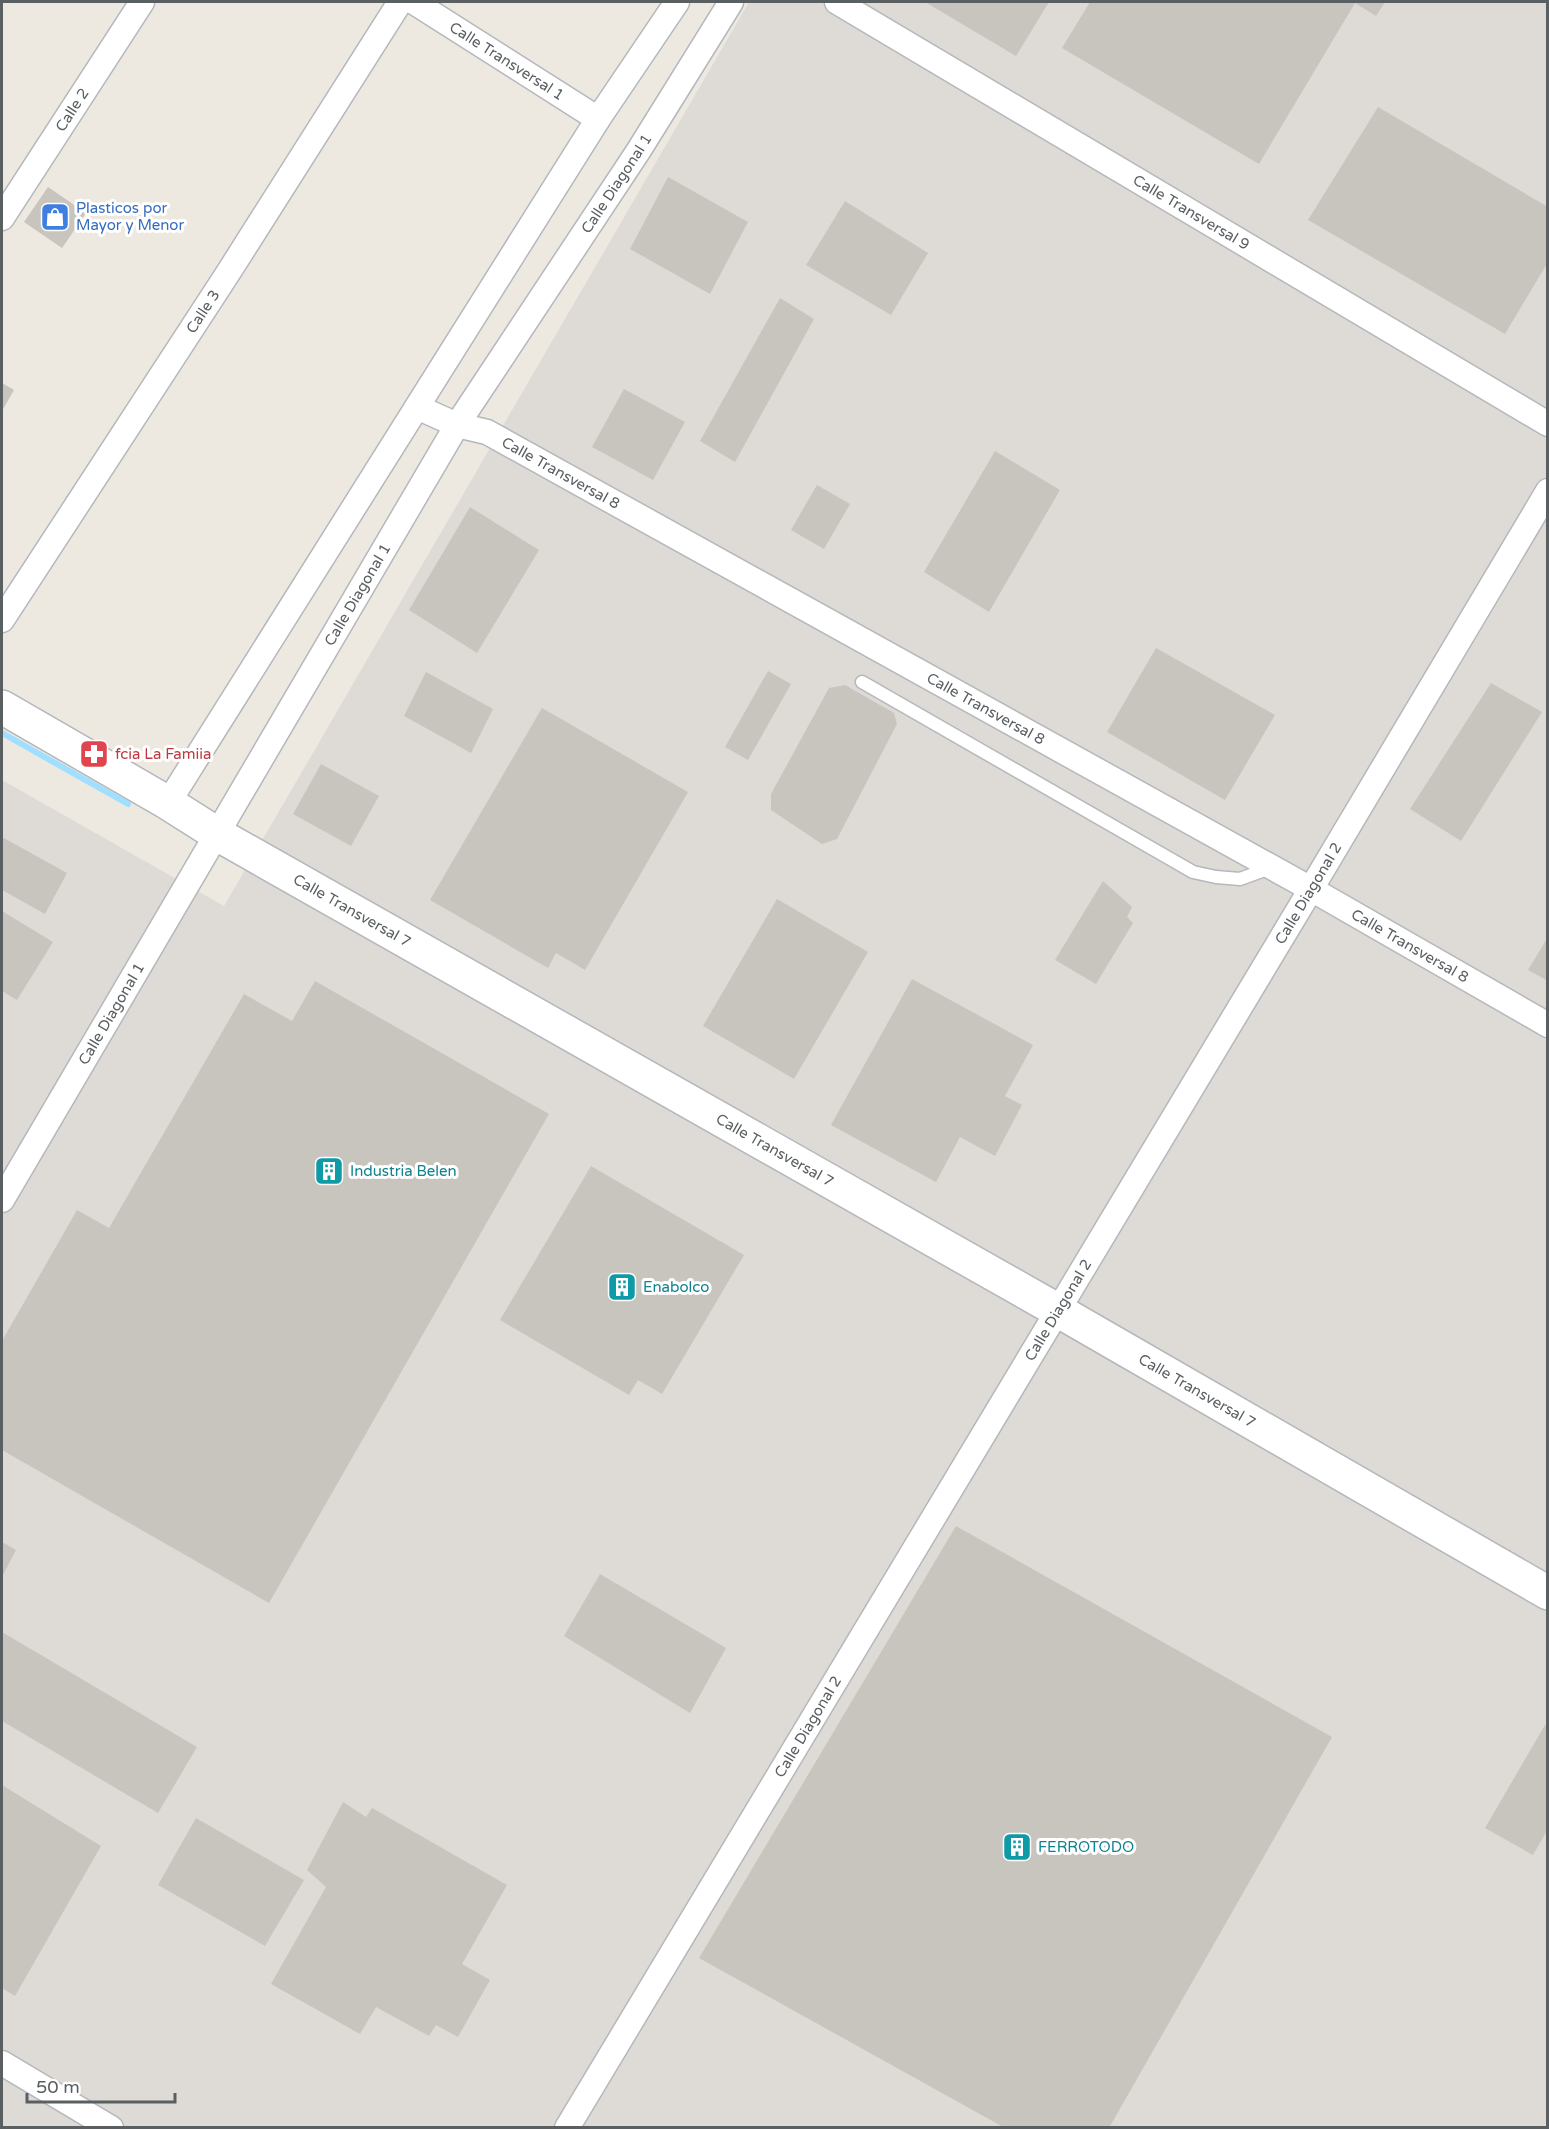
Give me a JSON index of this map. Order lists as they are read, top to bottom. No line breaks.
{"streets":{"street":["Calle Transversal 1","Calle 2","Calle Diagonal 1","Calle Transversal 9","Calle 3","Calle Transversal 8","Calle Diagonal 2","Calle Transversal 7"]},"crossings":[["Calle Diagonal 1","Calle Transversal 8"],["Calle Diagonal 1","Calle Transversal 7"],["Calle Transversal 8","Calle Diagonal 2"],["Calle Diagonal 2","Calle Transversal 7"]],"places":{"shop":["Plasticos por Mayor y Menor"],"pharmacy":["fcia La Famiia"],"building":["Industria Belen","Enabolco","FERROTODO"]},"scale_bar":"50 m"}
